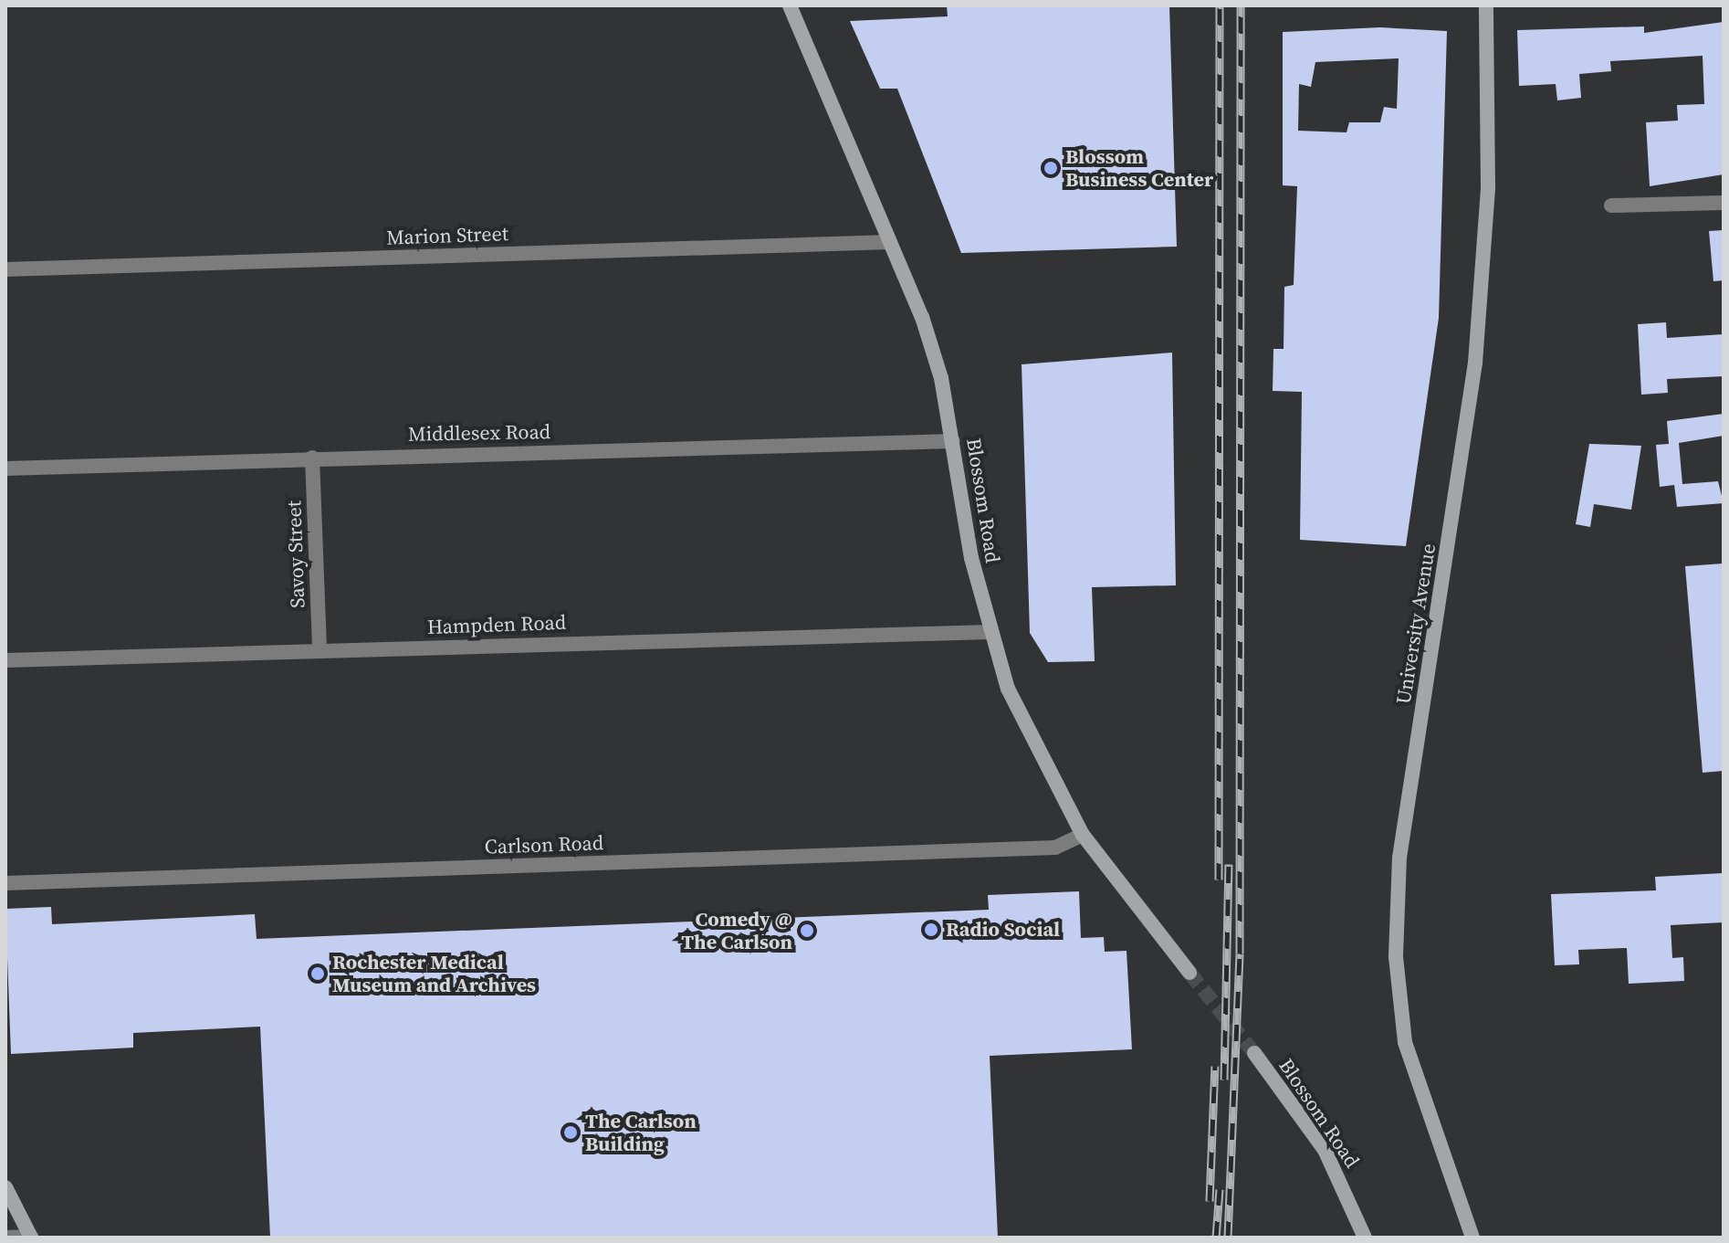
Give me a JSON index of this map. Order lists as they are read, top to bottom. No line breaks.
{"streets":{"street":["Marion Street","Middlesex Road","Blossom Road","Savoy Street","University Avenue","Hampden Road","Carlson Road"]},"crossings":[["Marion Street","Blossom Road"],["Middlesex Road","Blossom Road"],["Middlesex Road","Savoy Street"],["Blossom Road","Hampden Road"],["Blossom Road","Carlson Road"],["Savoy Street","Hampden Road"]],"places":["Blossom Business Center","Radio Social","Comedy @ The Carlson","Rochester Medical Museum and Archives","The Carlson Building"]}
